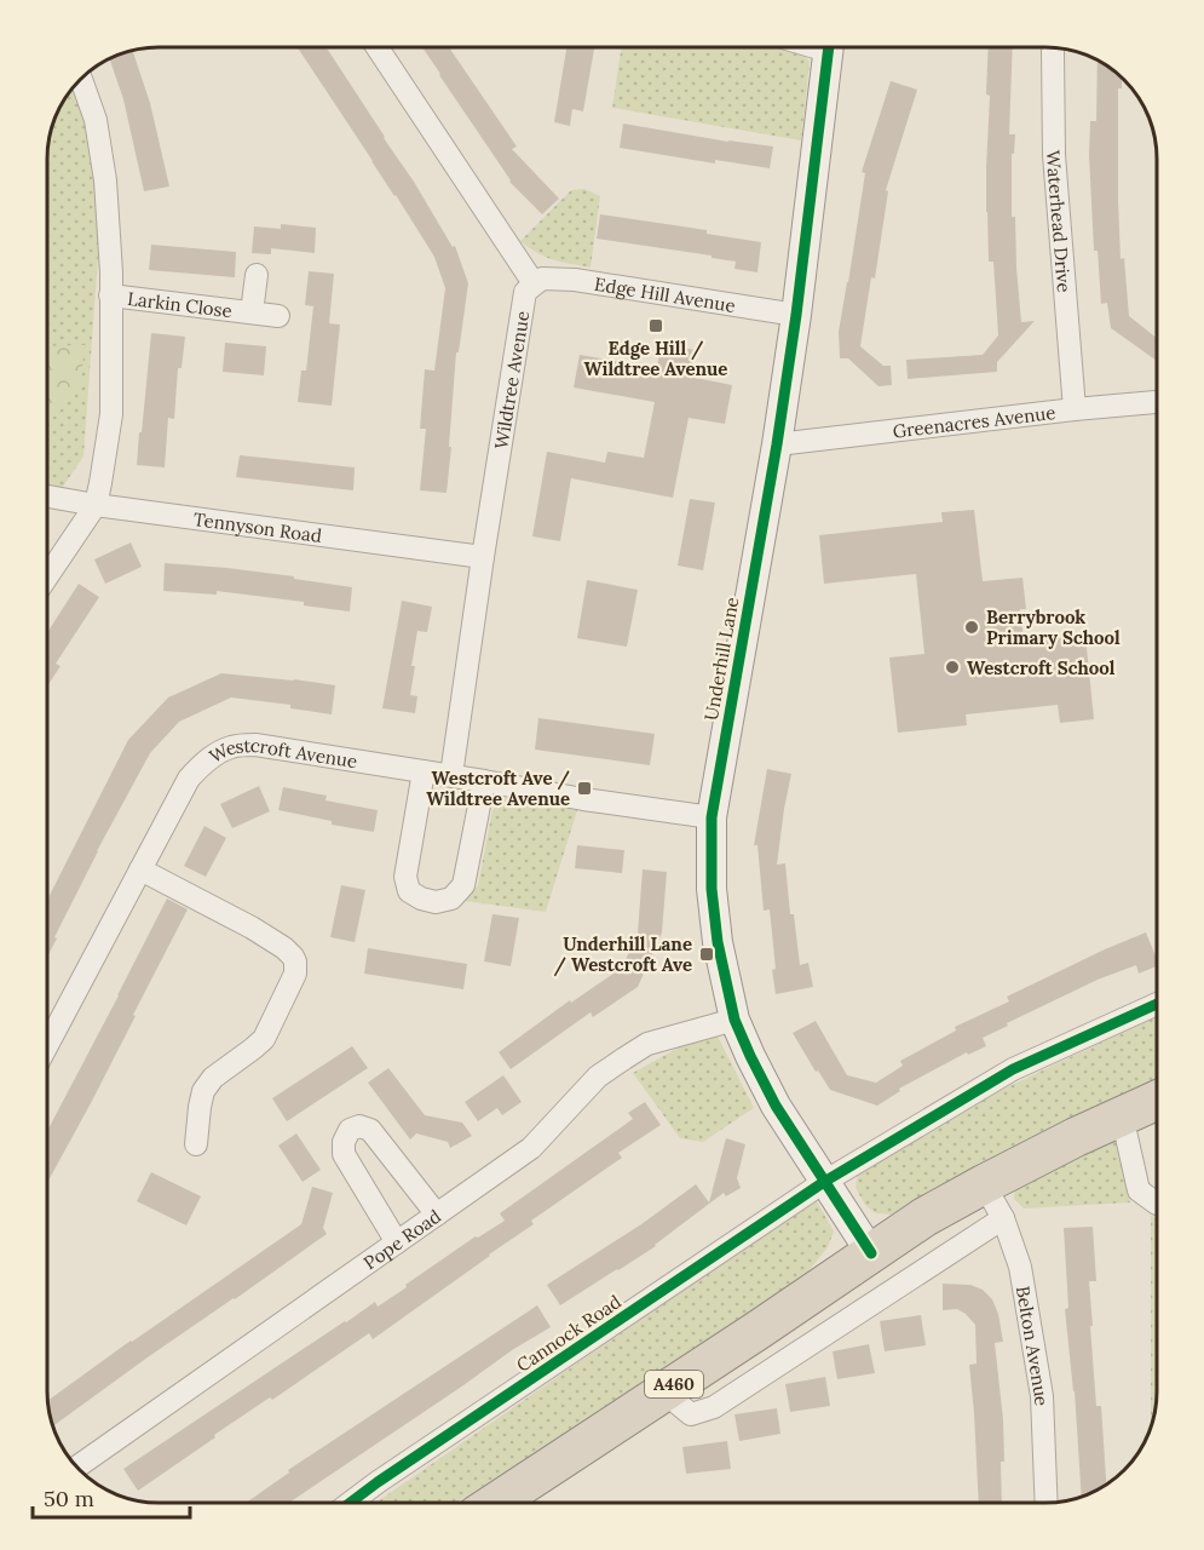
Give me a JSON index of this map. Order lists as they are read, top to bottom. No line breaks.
{"streets":{"highway":["A460"],"street":["Waterhead Drive","Edge Hill Avenue","Larkin Close","Wildtree Avenue","Greenacres Avenue","Tennyson Road","Underhill Lane","Westcroft Avenue","Pope Road","Cannock Road","Belton Avenue"]},"crossings":[["Waterhead Drive","Greenacres Avenue"],["Edge Hill Avenue","Wildtree Avenue"],["Edge Hill Avenue","Underhill Lane"],["Wildtree Avenue","Tennyson Road"],["Wildtree Avenue","Westcroft Avenue"],["Greenacres Avenue","Underhill Lane"],["Underhill Lane","Westcroft Avenue"],["Underhill Lane","Pope Road"],["Underhill Lane","Cannock Road"],["Underhill Lane","A460"],["Belton Avenue","A460"]],"places":{"transit":["Edge Hill / Wildtree Avenue","Westcroft Ave / Wildtree Avenue","Underhill Lane / Westcroft Ave"],"other":["Berrybrook Primary School","Westcroft School"]},"scale_bar":"50 m"}
